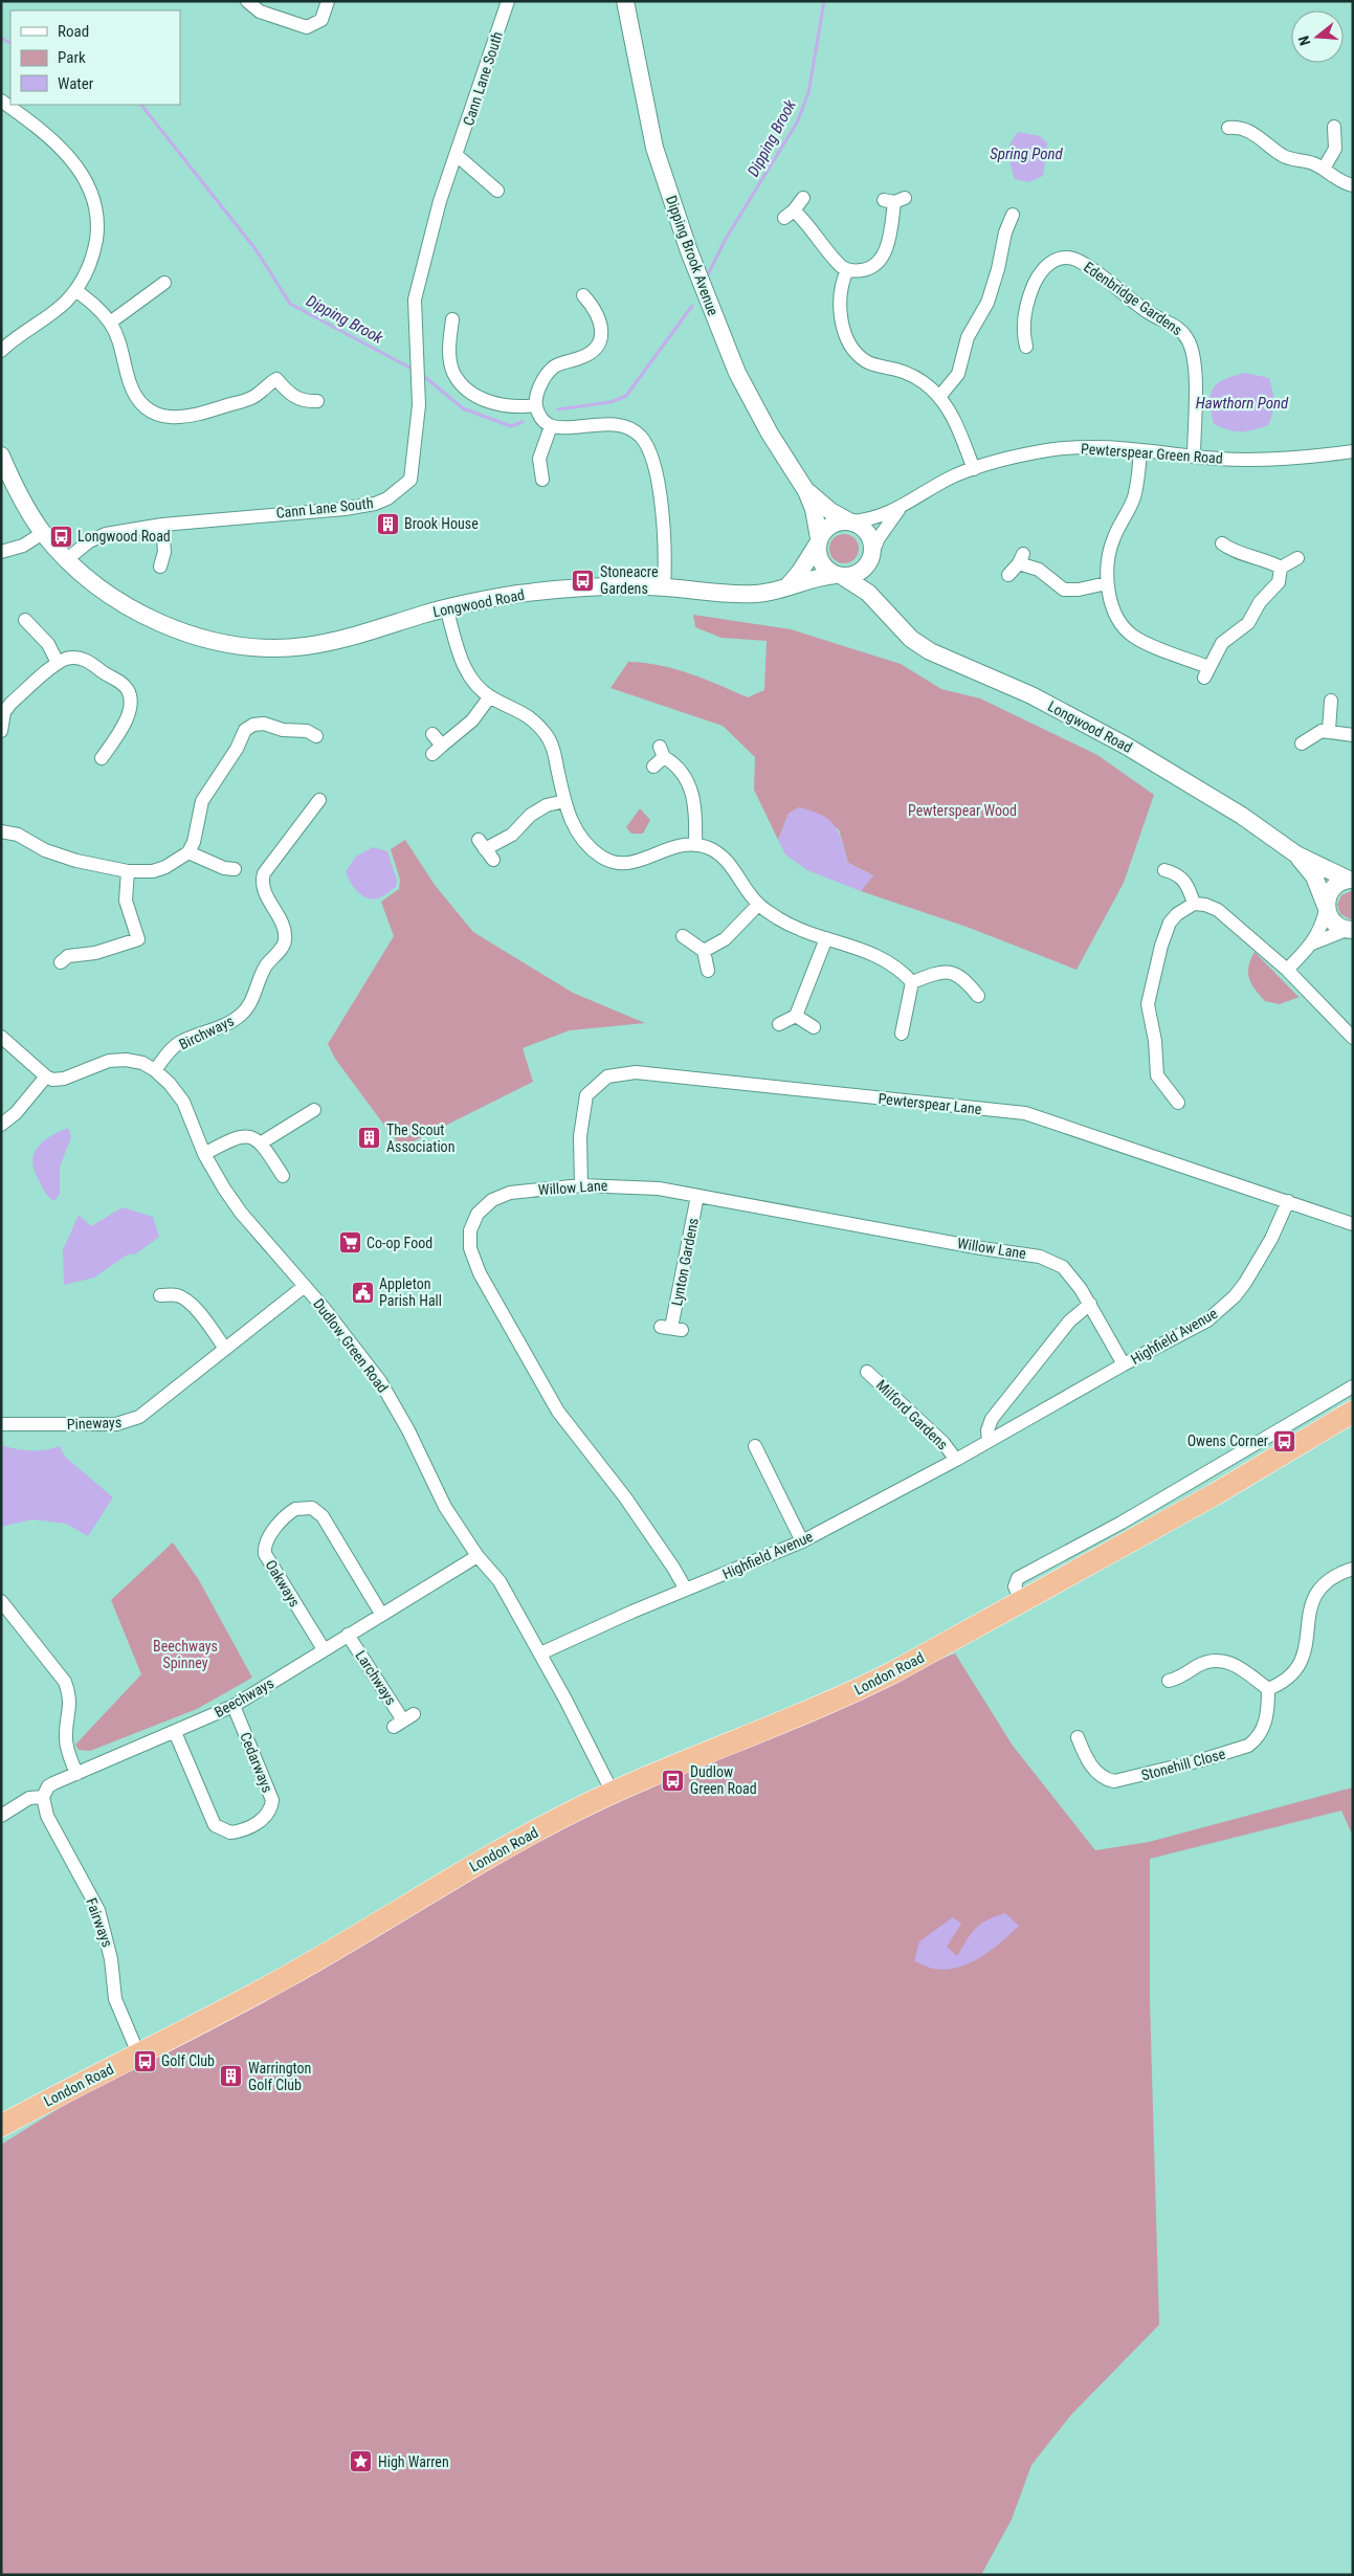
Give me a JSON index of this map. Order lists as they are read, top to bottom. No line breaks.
{"streets":{"highway":["London Road"],"street":["Cann Lane South","Dipping Brook Avenue","Edenbridge Gardens","Pewterspear Green Road","Longwood Road","Birchways","Pewterspear Lane","Willow Lane","Lynton Gardens","Highfield Avenue","Dudlow Green Road","Milford Gardens","Pineways","Oakways","Larchways","Beechways","Cedarways","Stonehill Close","Fairways"]},"crossings":[["Cann Lane South","Longwood Road"],["Dipping Brook Avenue","Pewterspear Green Road"],["Dipping Brook Avenue","Longwood Road"],["Edenbridge Gardens","Pewterspear Green Road"],["Pewterspear Green Road","Longwood Road"],["Birchways","Dudlow Green Road"],["Pewterspear Lane","Willow Lane"],["Pewterspear Lane","Highfield Avenue"],["Willow Lane","Lynton Gardens"],["Willow Lane","Highfield Avenue"],["Highfield Avenue","Dudlow Green Road"],["Highfield Avenue","Milford Gardens"],["Dudlow Green Road","Pineways"],["Dudlow Green Road","London Road"],["Dudlow Green Road","Beechways"],["Oakways","Beechways"],["London Road","Fairways"],["Larchways","Beechways"],["Beechways","Cedarways"],["Beechways","Fairways"]],"water":["Dipping Brook","Spring Pond","Hawthorn Pond"],"parks":["Pewterspear Wood","Beechways Spinney"],"places":{"building":["Brook House","The Scout Association","Warrington Golf Club"],"bus stop":["Longwood Road","Stoneacre Gardens","Owens Corner","Dudlow Green Road","Golf Club"],"supermarket":["Co-op Food"],"public building":["Appleton Parish Hall"],"place":["High Warren"]},"legend":["Road","Park","Water"],"north":"left"}
